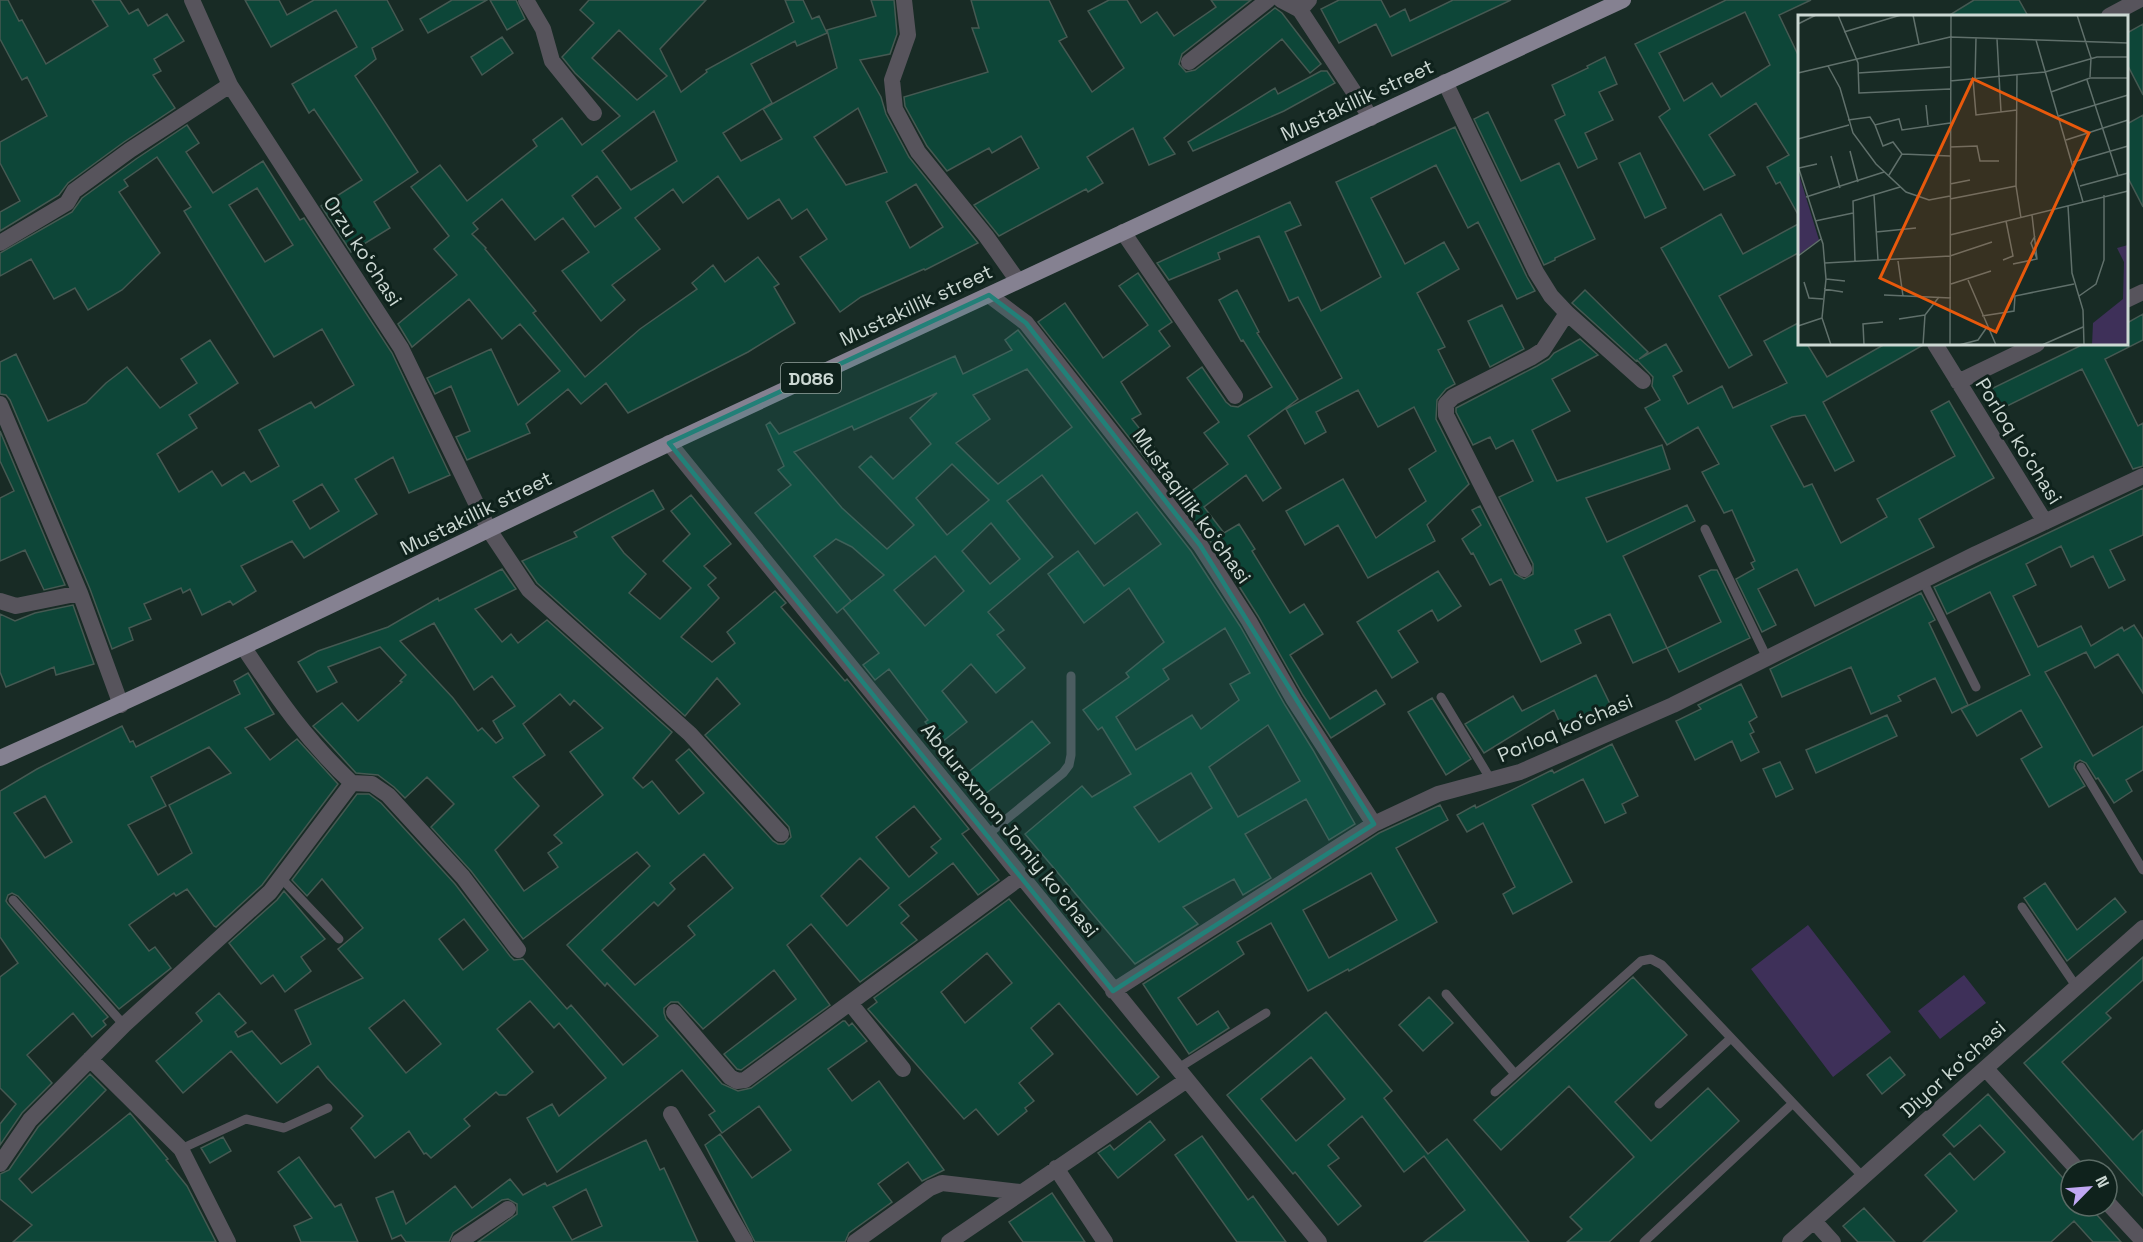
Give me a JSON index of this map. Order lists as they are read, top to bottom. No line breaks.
{"streets":{"main road":["Mustakillik street","D086"],"street":["Orzu koʻchasi","Porloq koʻchasi","Mustaqillik ko‘chasi","Abduraxmon Jomiy koʻchasi","Diyor koʻchasi"]},"crossings":[["Mustakillik street","Orzu koʻchasi"],["Mustakillik street","Mustaqillik ko‘chasi"],["Mustakillik street","Abduraxmon Jomiy koʻchasi"],["Porloq koʻchasi","Mustaqillik ko‘chasi"],["Porloq koʻchasi","Abduraxmon Jomiy koʻchasi"]],"north":"top right"}
